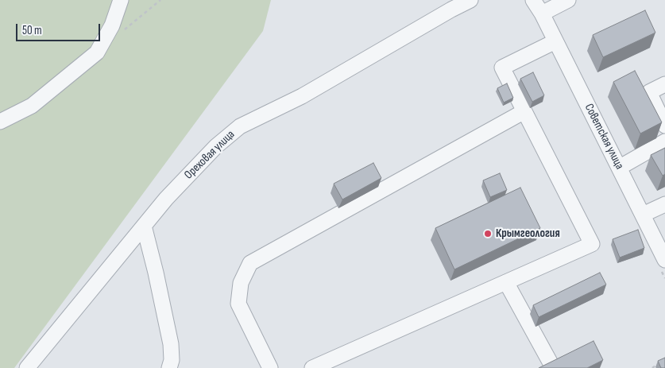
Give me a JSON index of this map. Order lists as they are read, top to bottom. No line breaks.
{"streets":{"street":["Советская улица","Ореховая улица"]},"places":["Крымгеология"],"scale_bar":"50 m"}
